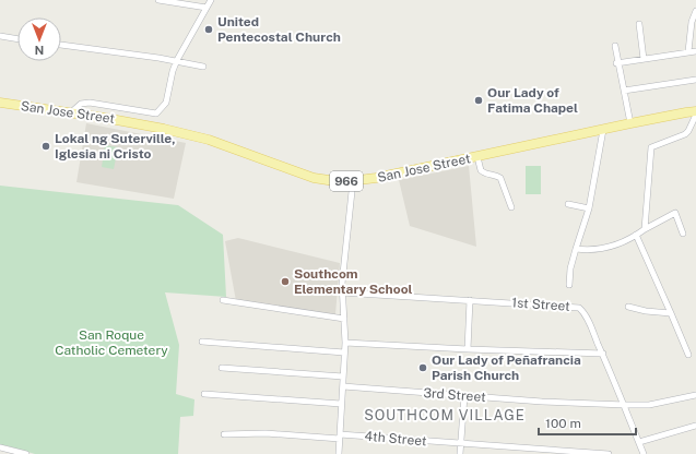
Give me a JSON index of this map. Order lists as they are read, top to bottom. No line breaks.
{"streets":{"main road":["San Jose Street","966"],"street":["1st Street","3rd Street","4th Street"]},"crossings":[["1st Street","3rd Street"]],"districts":["SOUTHCOM VILLAGE"],"parks":["San Roque Catholic Cemetery"],"places":["United Pentecostal Church","Our Lady of Fatima Chapel","Lokal ng Suterville, Iglesia ni Cristo","Southcom Elementary School","Our Lady of Peñafrancia Parish Church"],"scale_bar":"100 m","north":"bottom"}
